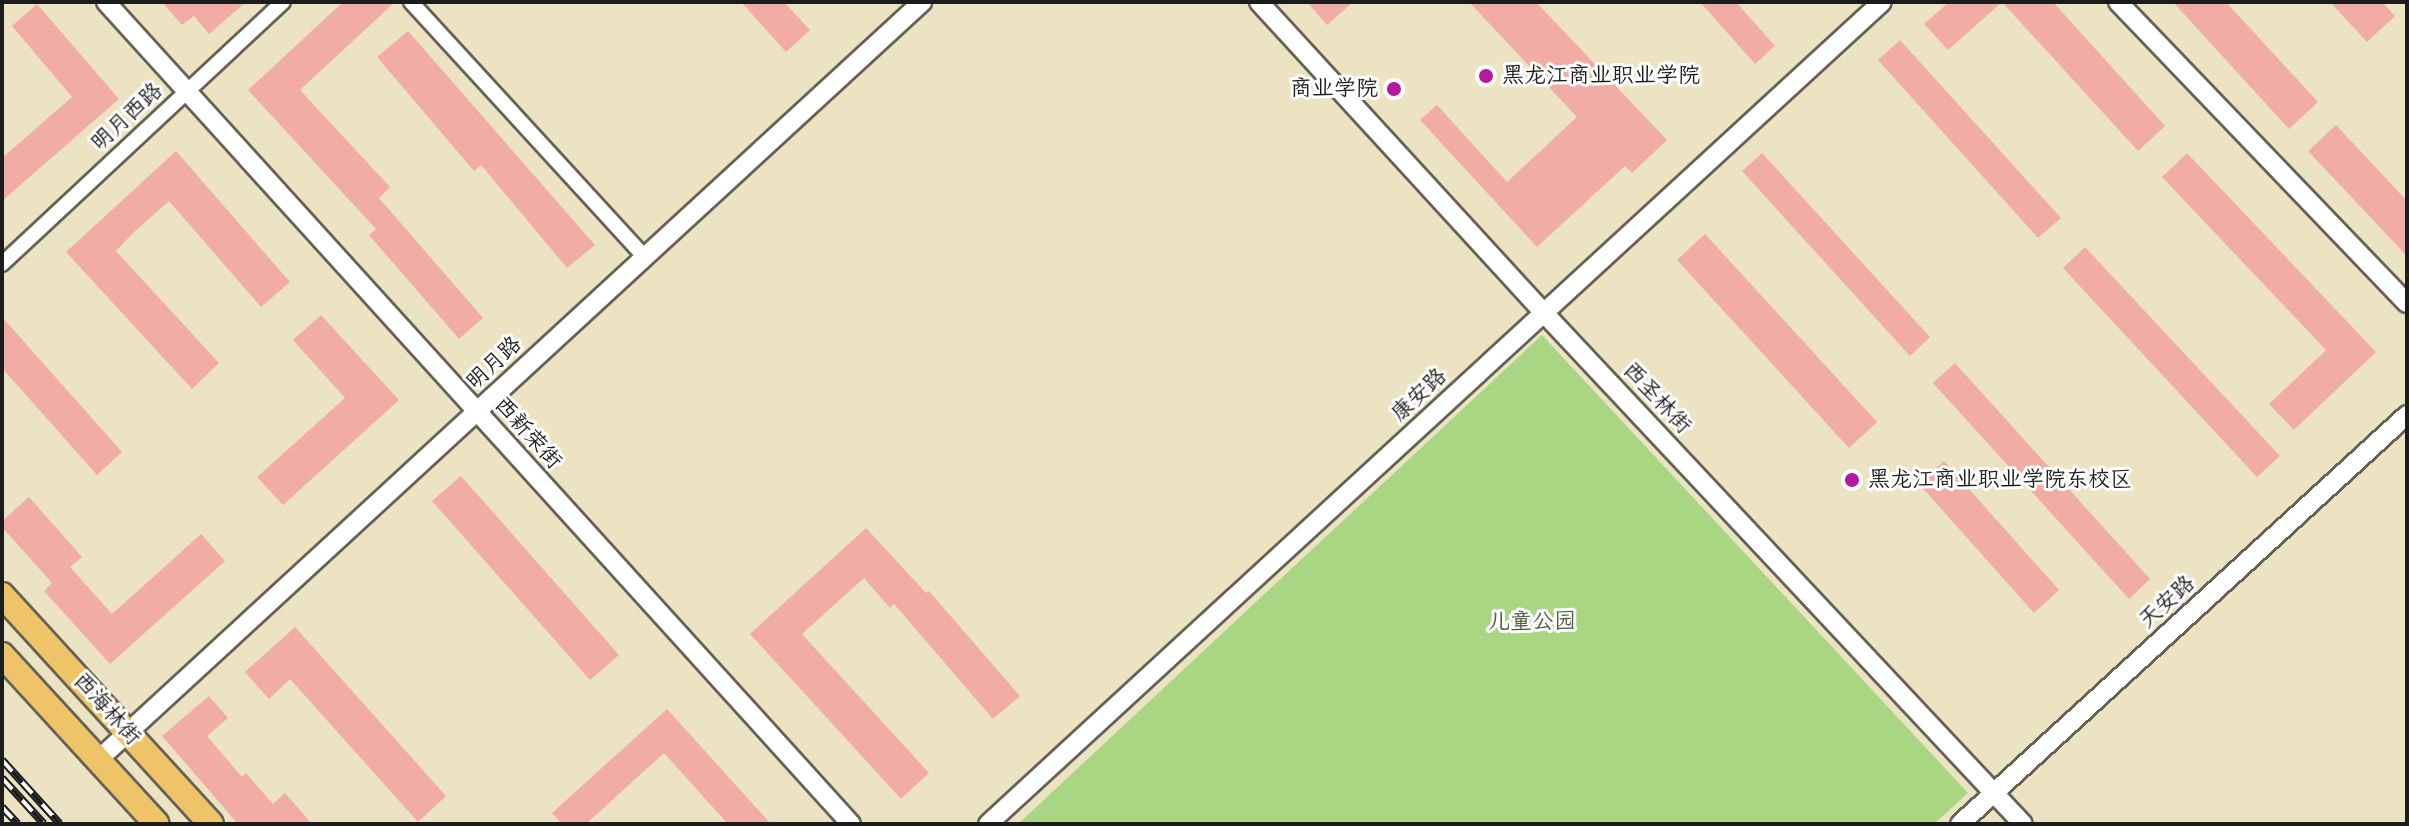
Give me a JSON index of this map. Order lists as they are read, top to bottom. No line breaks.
{"streets":{"highway":["西海林街"],"street":["明月西路","明月路","康安路","西圣林街","西新荣街","天安路"]},"crossings":[["明月西路","西新荣街"],["明月路","西新荣街"],["明月路","西海林街"],["康安路","西圣林街"],["西圣林街","天安路"]],"parks":["儿童公园"],"places":["黑龙江商业职业学院","商业学院","黑龙江商业职业学院东校区"]}
